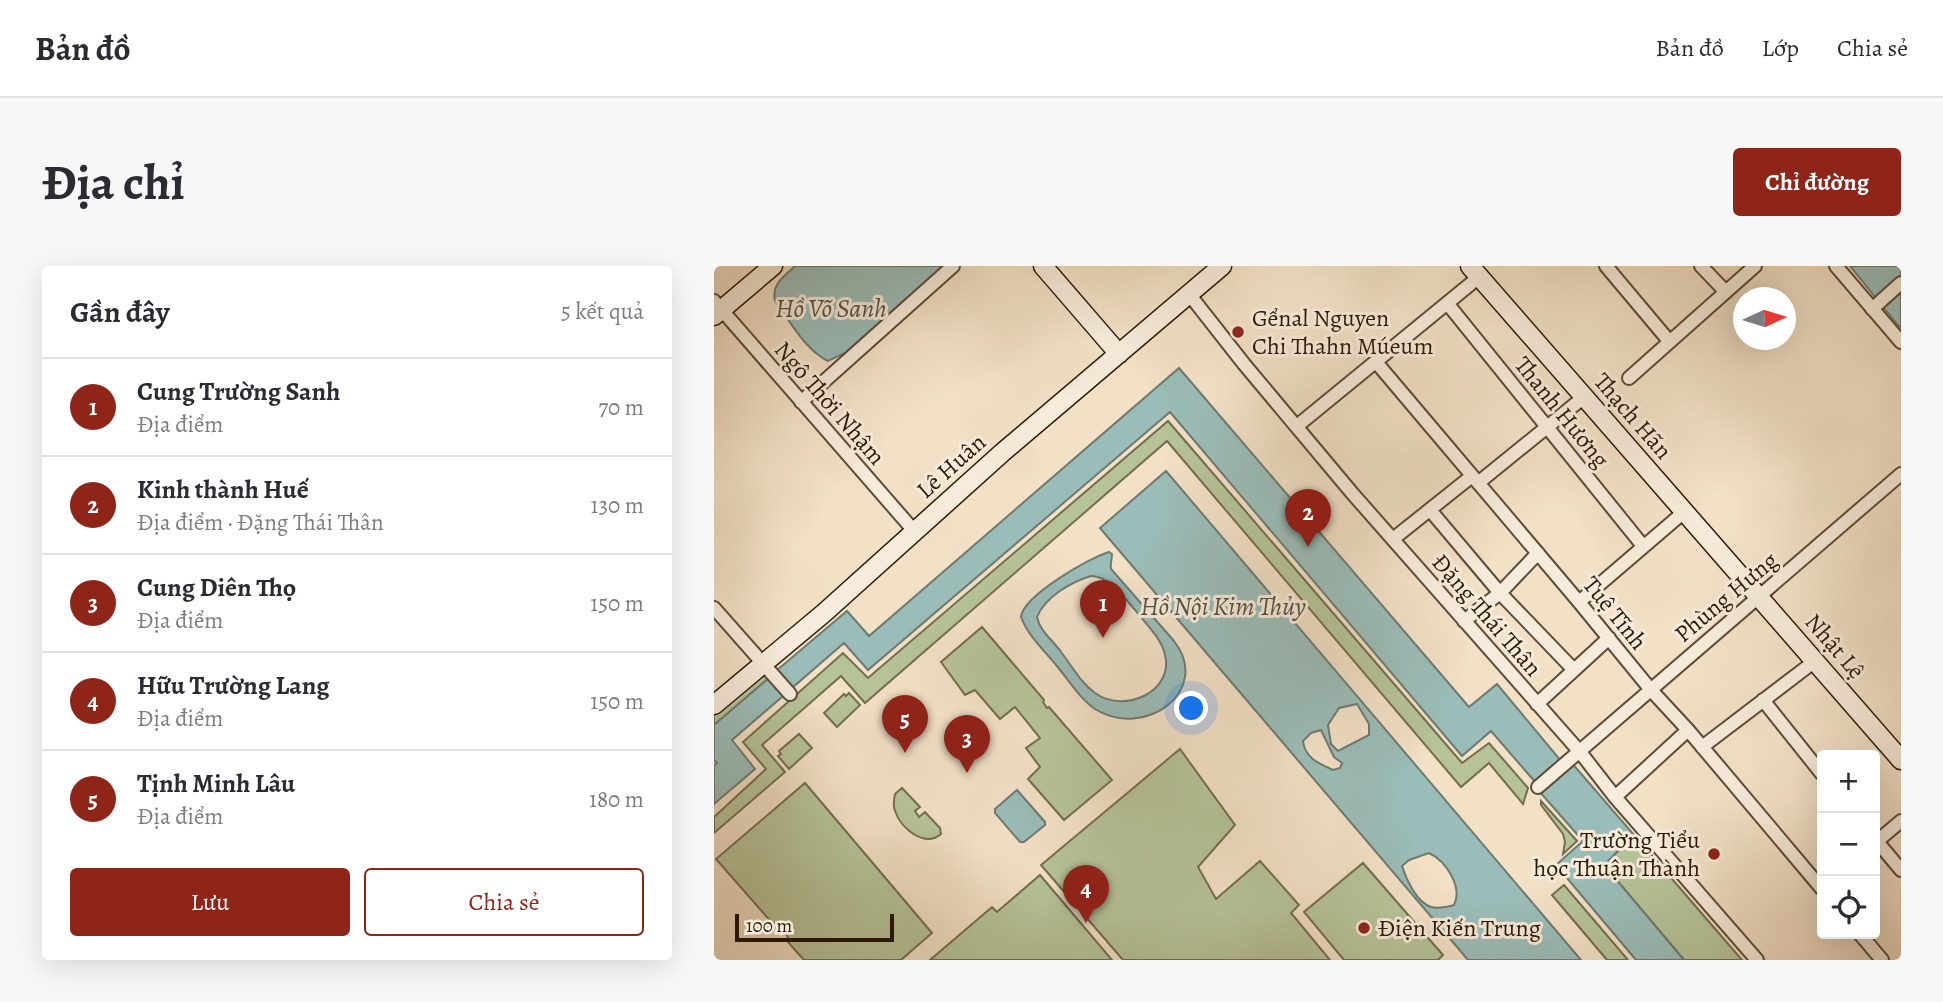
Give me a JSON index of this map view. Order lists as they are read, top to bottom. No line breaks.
{"streets":{"street":["Ngô Thời Nhậm","Thanh Hương","Thạch Hãn","Lê Huân","Phùng Hưng","Tuệ Tĩnh","Đặng Thái Thân","Nhật Lệ"]},"crossings":[["Ngô Thời Nhậm","Lê Huân"],["Thạch Hãn","Phùng Hưng"],["Thạch Hãn","Nhật Lệ"],["Lê Huân","Đặng Thái Thân"],["Phùng Hưng","Tuệ Tĩnh"],["Phùng Hưng","Đặng Thái Thân"],["Phùng Hưng","Nhật Lệ"]],"water":["Hồ Võ Sanh","Hồ Nội Kim Thủy"],"places":["Gểnal Nguyen Chi Thahn Múeum","Trường Tiểu học Thuận Thành","Điện Kiến Trung"],"scale_bar":"100 m","north":"right","page":{"header":"Bản đồ","nav":["Bản đồ","Lớp","Chia sẻ"],"buttons":["Chỉ đường",["Lưu","Chia sẻ"]],"title":"Địa chỉ","heading":["Gần đây","5 kết quả"],"list":[{"mark":"1","name":"Cung Trường Sanh","note":"Địa điểm","value":"70 m"},{"mark":"2","name":"Kinh thành Huế","note":"Địa điểm · Đặng Thái Thân","value":"130 m"},{"mark":"3","name":"Cung Diên Thọ","note":"Địa điểm","value":"150 m"},{"mark":"4","name":"Hữu Trường Lang","note":"Địa điểm","value":"150 m"},{"mark":"5","name":"Tịnh Minh Lâu","note":"Địa điểm","value":"180 m"}],"pins":["2","1","5","3","4"],"map_buttons":["+","−"],"scale":"100 m"}}
